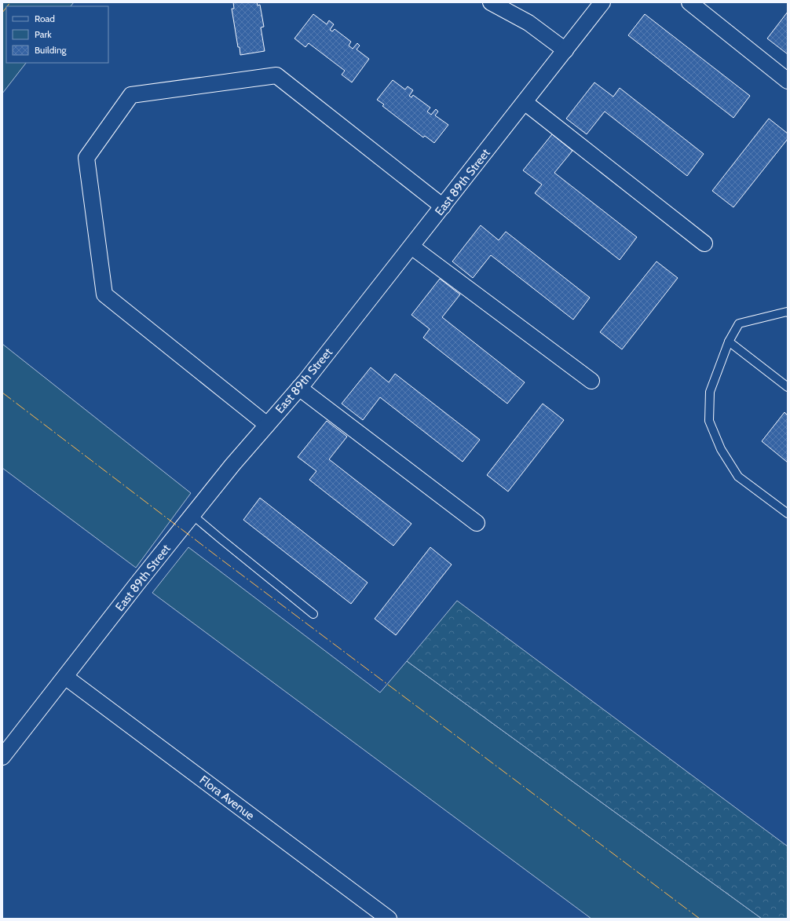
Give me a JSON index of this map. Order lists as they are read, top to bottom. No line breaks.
{"streets":{"street":["East 89th Street","Flora Avenue"]},"crossings":[["East 89th Street","Flora Avenue"]],"legend":["Road","Park","Building"]}
